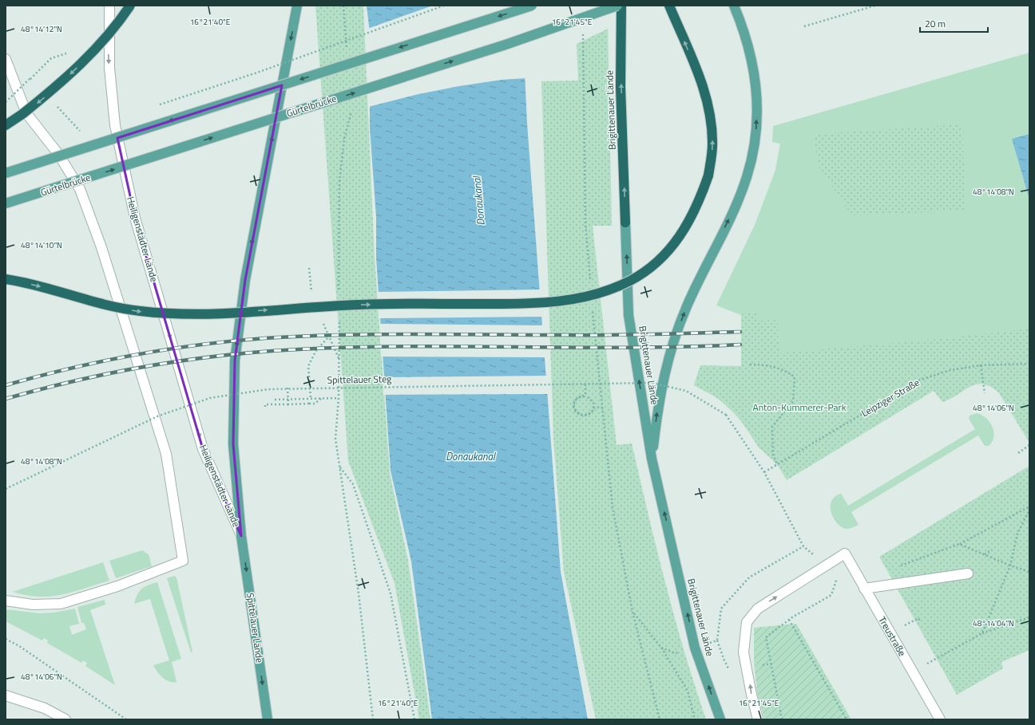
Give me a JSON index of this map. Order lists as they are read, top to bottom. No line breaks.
{"streets":{"highway":["Brigittenauer Lände"],"main road":["Gürtelbrücke","Heiligenstädter Lände","Spittelauer Lände"],"street":["Treustraße"],"path":["Spittelauer Steg","Leipziger Straße"]},"crossings":[["Heiligenstädter Lände","Spittelauer Lände"],["Spittelauer Steg","Leipziger Straße"]],"one_way":["Brigittenauer Lände","Heiligenstädter Lände","Spittelauer Lände"],"water":["Donaukanal"],"parks":["Anton-Kummerer-Park"],"scale_bar":"20 m","coordinates":["16°21'40\"E","16°21'45\"E","48°14'12\"N","48°14'08\"N","48°14'10\"N","48°14'06\"N","48°14'04\"N"]}
